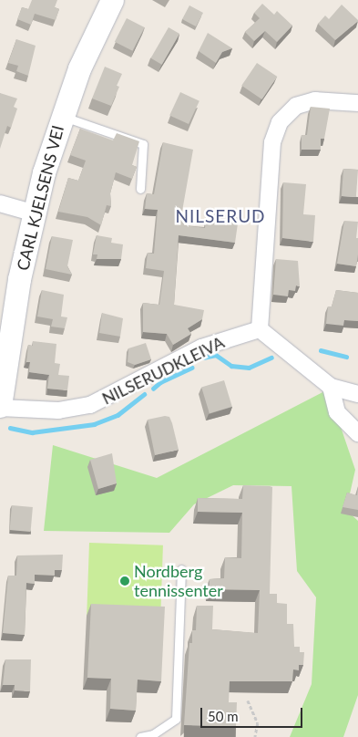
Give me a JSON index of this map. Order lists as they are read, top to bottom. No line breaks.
{"streets":{"main road":["CARL KJELSENS VEI"],"street":["NILSERUDKLEIVA"]},"crossings":[["CARL KJELSENS VEI","NILSERUDKLEIVA"]],"districts":["NILSERUD"],"places":["Nordberg tennissenter"],"scale_bar":"50 m"}
